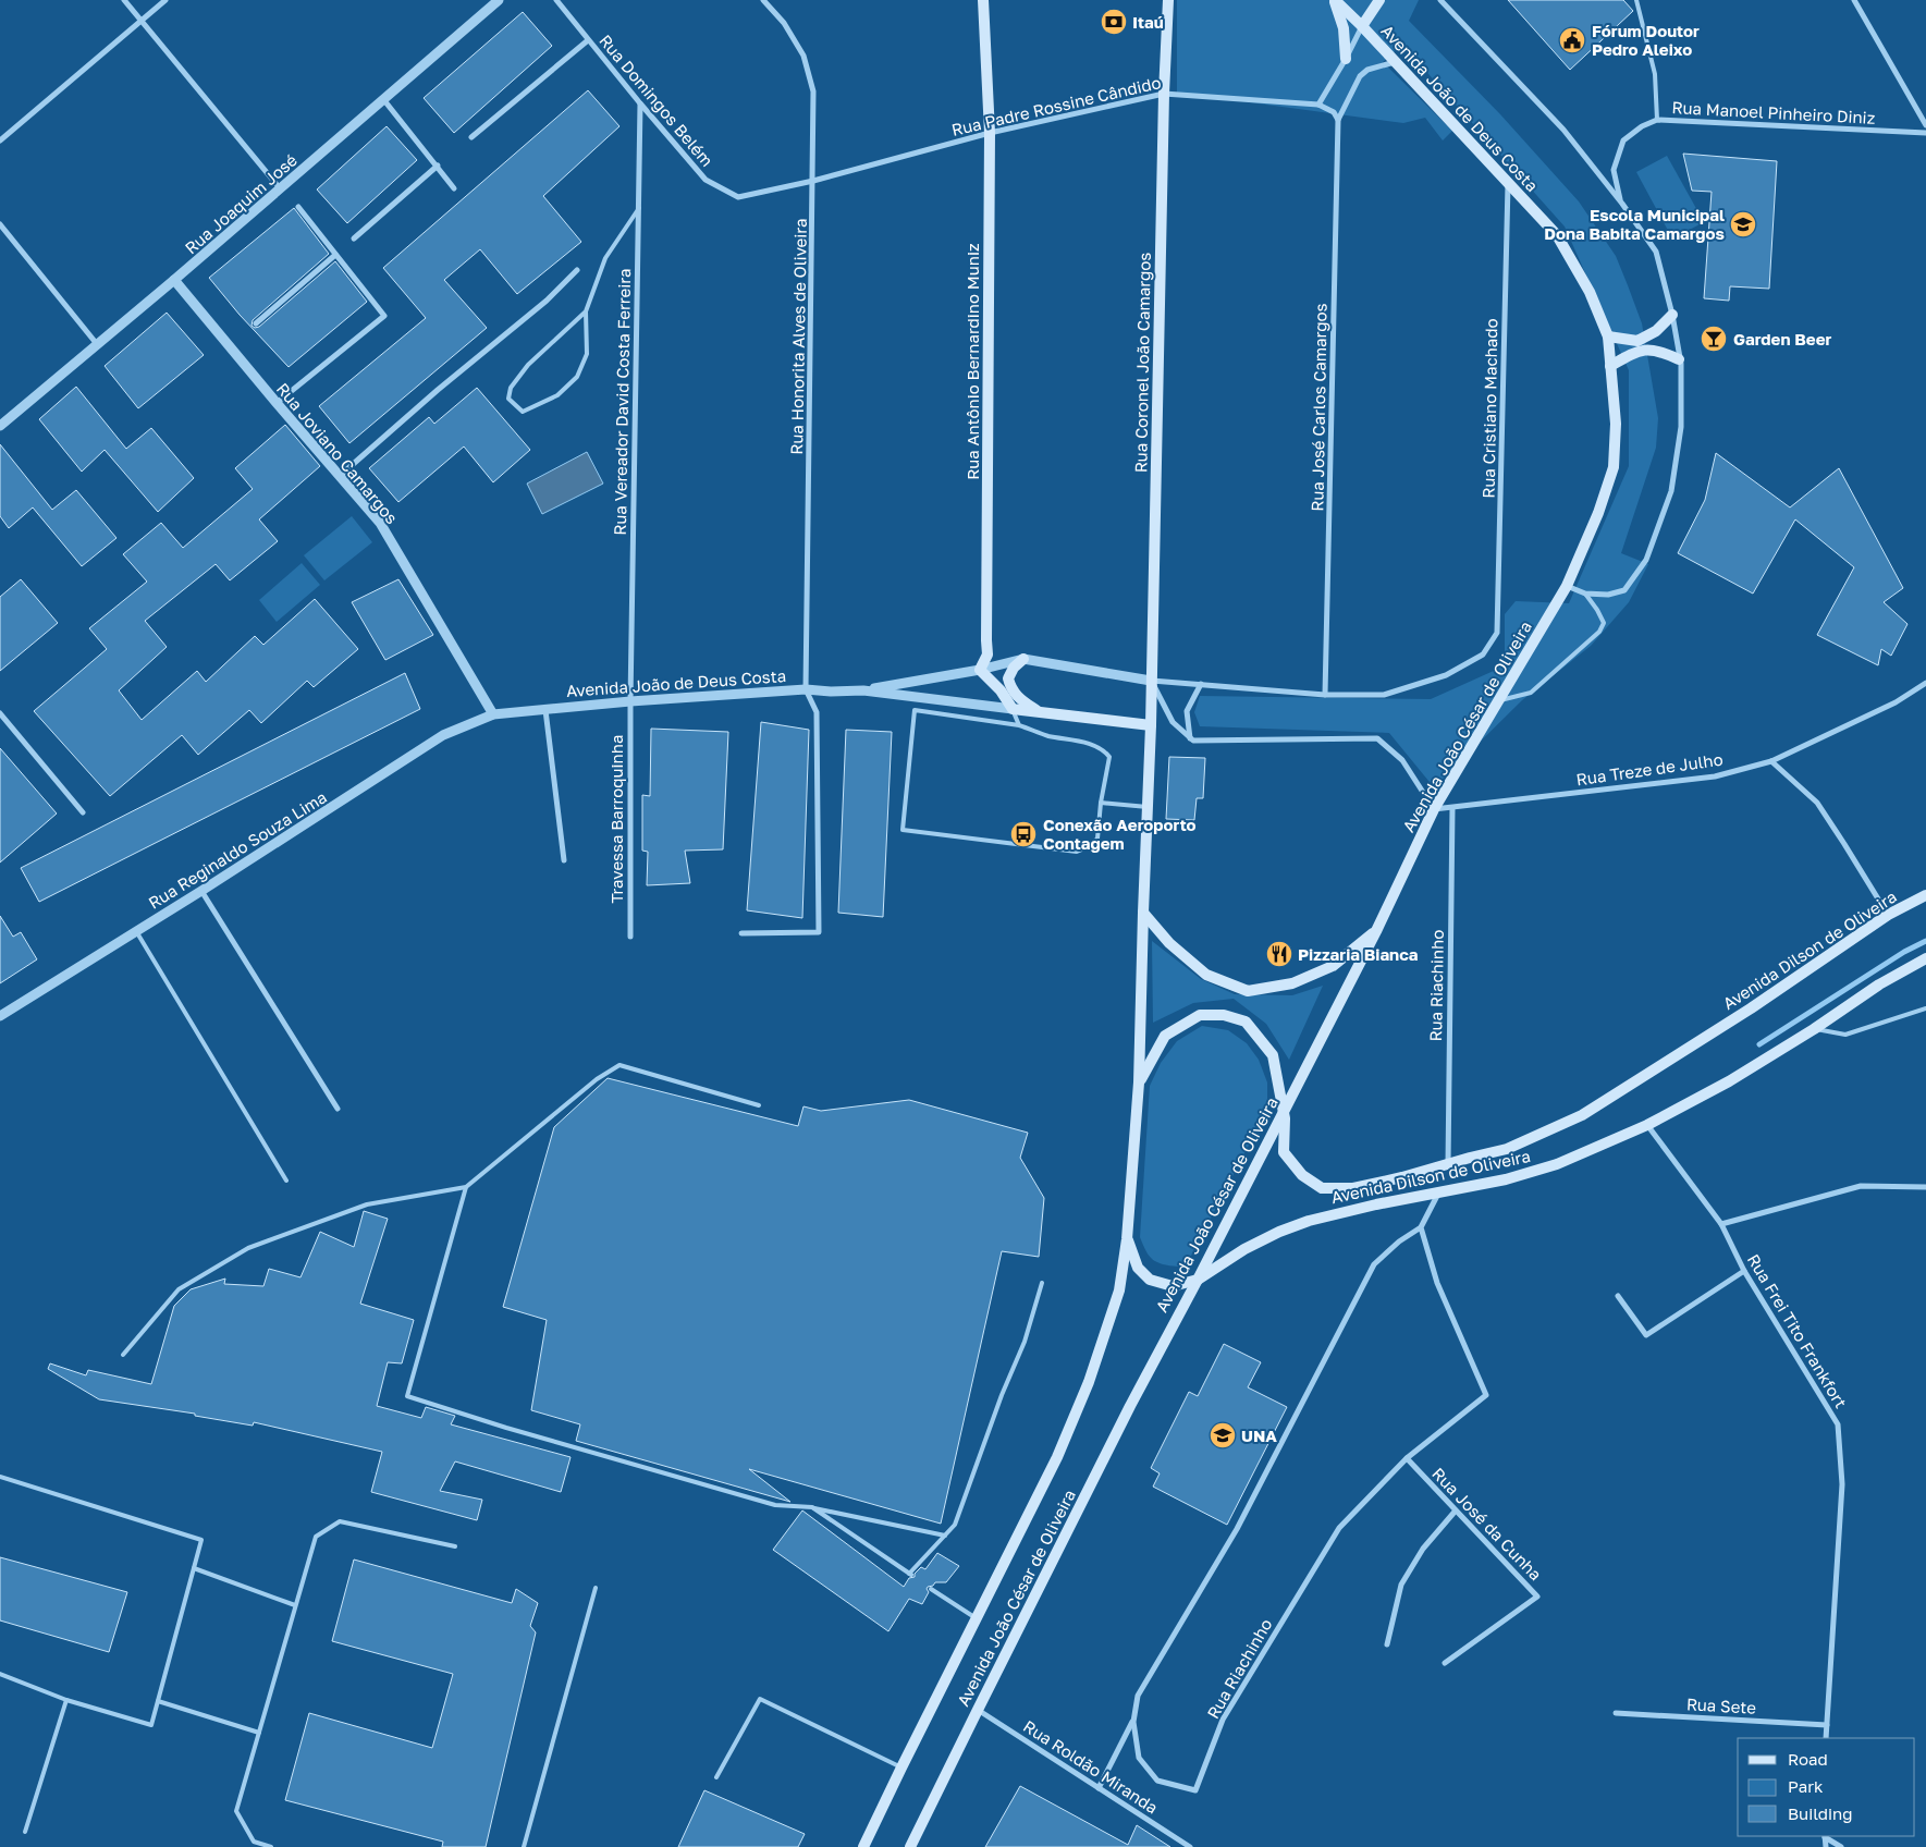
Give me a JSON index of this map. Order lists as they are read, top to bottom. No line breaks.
{"streets":{"main road":["Avenida João de Deus Costa","Rua Antônio Bernardino Muniz","Rua Coronel João Camargos","Avenida João César de Oliveira","Avenida Dilson de Oliveira"],"street":["Rua Domingos Belém","Rua Padre Rossine Cândido","Rua Manoel Pinheiro Diniz","Rua Joaquim José","Rua Honorita Alves de Oliveira","Rua Vereador David Costa Ferreira","Rua José Carlos Camargos","Rua Cristiano Machado","Rua Joviano Camargos","Rua Treze de Julho","Travessa Barroquinha","Rua Reginaldo Souza Lima","Rua Riachinho","Rua Frei Tito Frankfort","Rua José da Cunha","Rua Sete","Rua Roldão Miranda"]},"crossings":[["Rua Domingos Belém","Rua Padre Rossine Cândido"],["Rua Domingos Belém","Rua Honorita Alves de Oliveira"],["Rua Domingos Belém","Rua Vereador David Costa Ferreira"],["Rua Padre Rossine Cândido","Rua Honorita Alves de Oliveira"],["Rua Padre Rossine Cândido","Rua Antônio Bernardino Muniz"],["Rua Padre Rossine Cândido","Rua Coronel João Camargos"],["Avenida João de Deus Costa","Rua Honorita Alves de Oliveira"],["Avenida João de Deus Costa","Rua Antônio Bernardino Muniz"],["Avenida João de Deus Costa","Rua Coronel João Camargos"],["Avenida João de Deus Costa","Rua Vereador David Costa Ferreira"],["Avenida João de Deus Costa","Rua José Carlos Camargos"],["Avenida João de Deus Costa","Rua Cristiano Machado"],["Avenida João de Deus Costa","Rua Joviano Camargos"],["Avenida João de Deus Costa","Avenida João César de Oliveira"],["Avenida João de Deus Costa","Travessa Barroquinha"],["Avenida João de Deus Costa","Rua Reginaldo Souza Lima"],["Rua Joaquim José","Rua Joviano Camargos"],["Rua Coronel João Camargos","Avenida João César de Oliveira"],["Rua Vereador David Costa Ferreira","Travessa Barroquinha"],["Rua Joviano Camargos","Rua Reginaldo Souza Lima"],["Avenida João César de Oliveira","Rua Treze de Julho"],["Avenida João César de Oliveira","Avenida Dilson de Oliveira"],["Avenida João César de Oliveira","Rua Roldão Miranda"],["Rua Treze de Julho","Rua Riachinho"],["Avenida Dilson de Oliveira","Rua Riachinho"],["Avenida Dilson de Oliveira","Rua Frei Tito Frankfort"],["Rua Riachinho","Rua José da Cunha"],["Rua Frei Tito Frankfort","Rua Sete"]],"places":{"bank":["Itaú"],"public building":["Fórum Doutor Pedro Aleixo"],"school or university":["Escola Municipal Dona Babita Camargos","UNA"],"bar":["Garden Beer"],"bus stop":["Conexão Aeroporto Contagem"],"restaurant":["Pizzaria Bianca"]},"legend":["Road","Park","Building"]}
